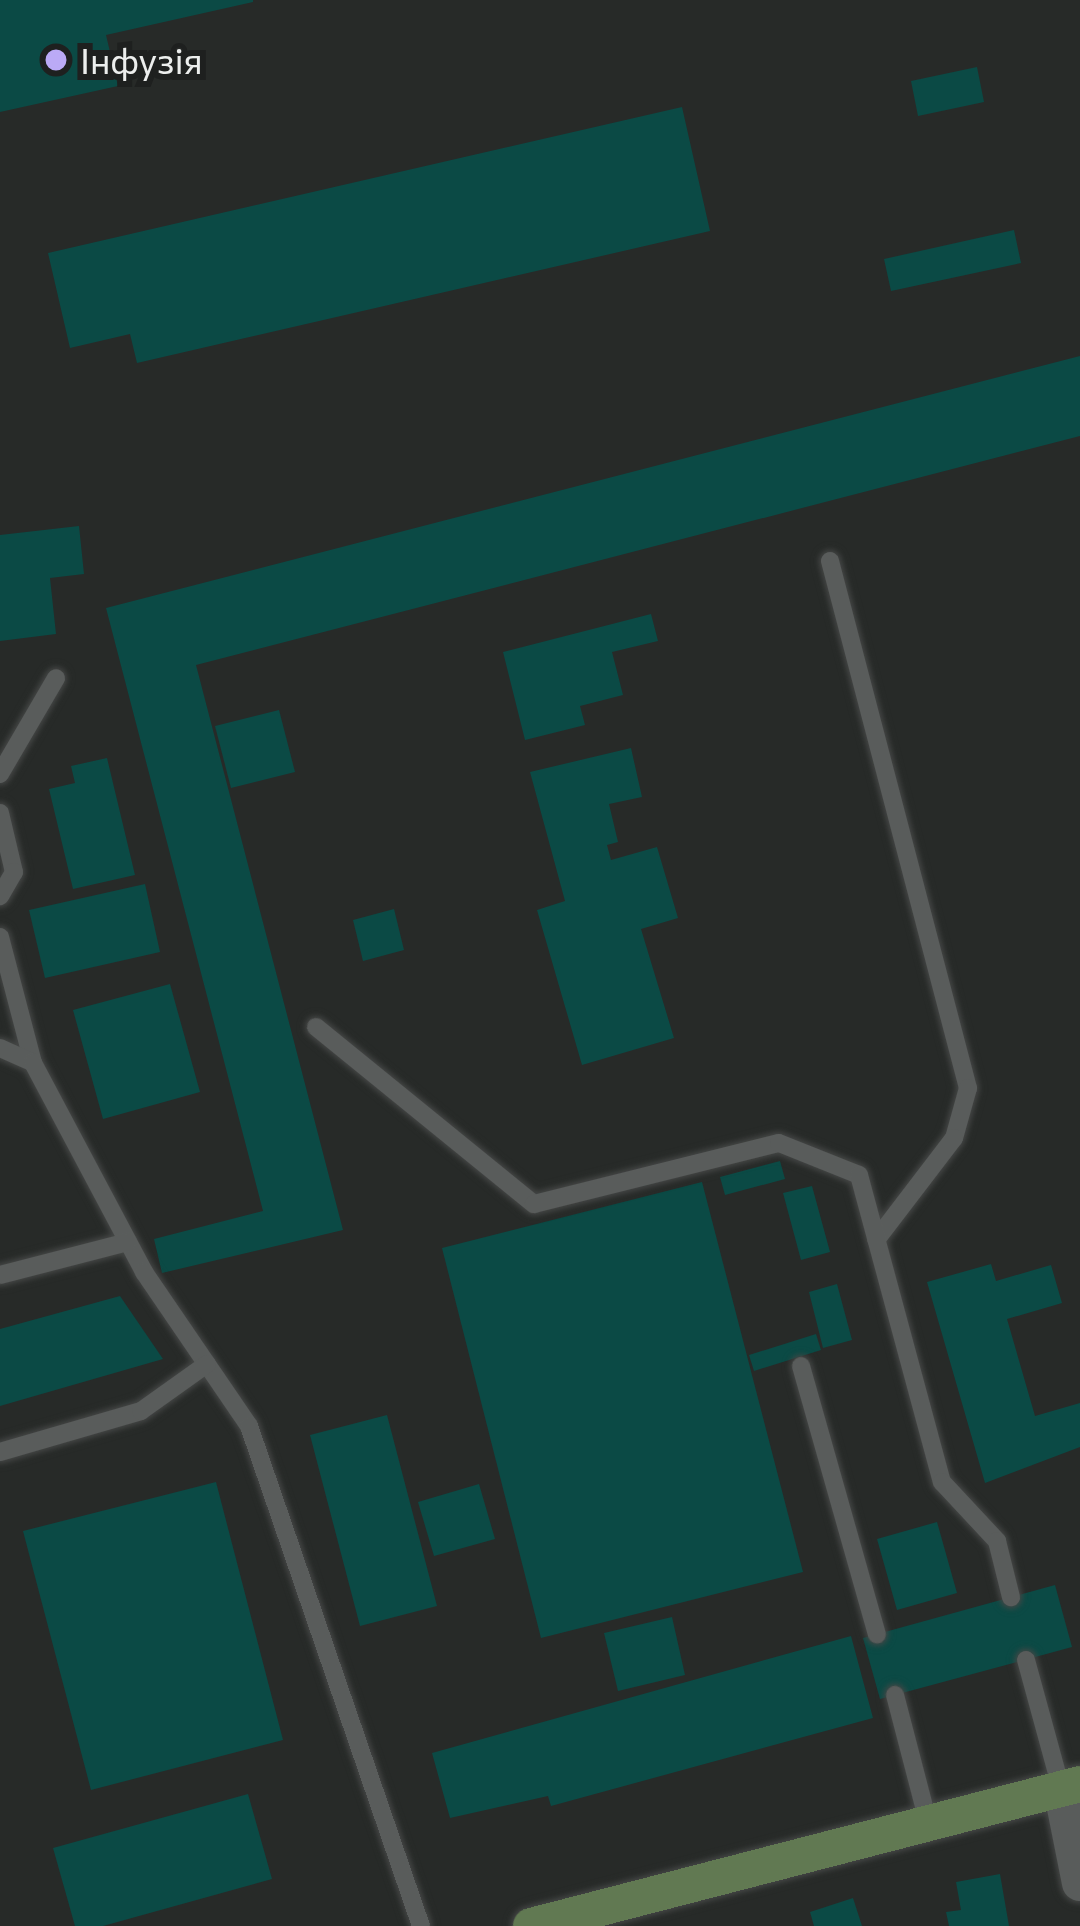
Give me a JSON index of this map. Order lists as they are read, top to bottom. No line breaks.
{"places":["Інфузія"]}
